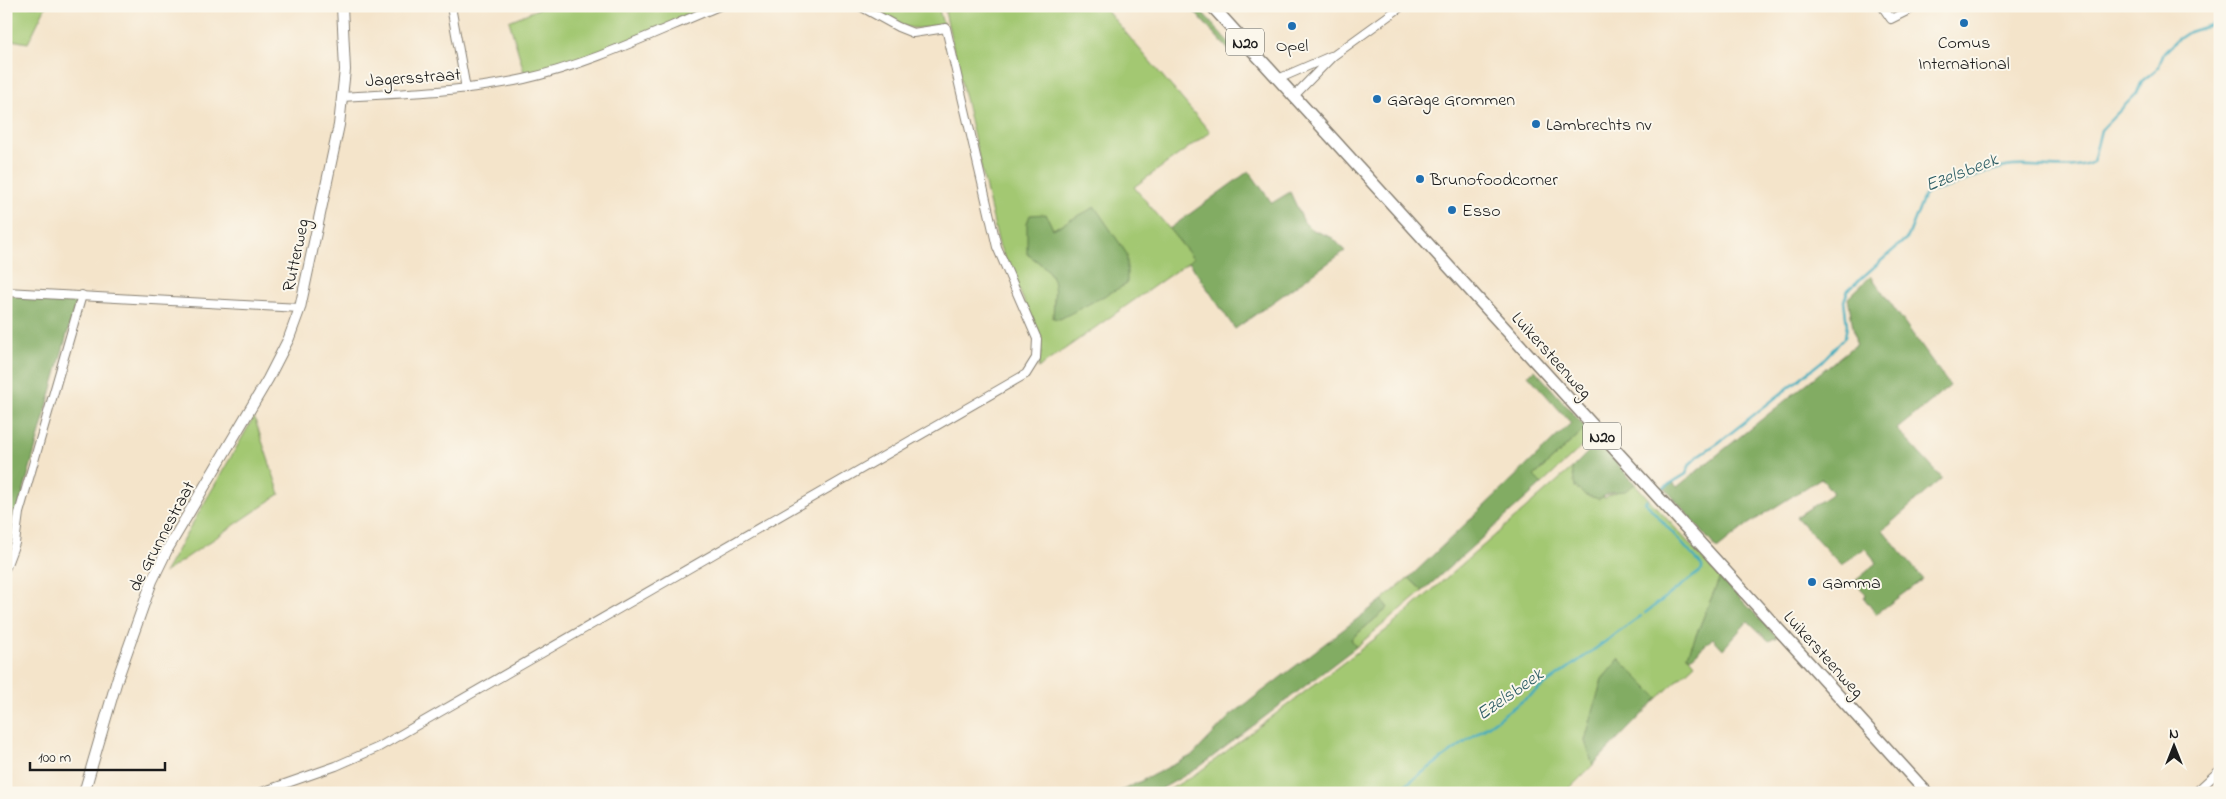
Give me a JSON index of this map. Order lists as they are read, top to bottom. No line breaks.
{"streets":{"main road":["N20","Luikersteenweg"],"street":["Jagersstraat","Rutterweg","de Grunnestraat"]},"crossings":[["Jagersstraat","Rutterweg"],["Rutterweg","de Grunnestraat"]],"water":["Ezelsbeek"],"places":["Comus International","Opel","Garage Grommen","Lambrechts nv","Brunofoodcorner","Esso","Gamma"],"scale_bar":"100 m","north":"top"}
